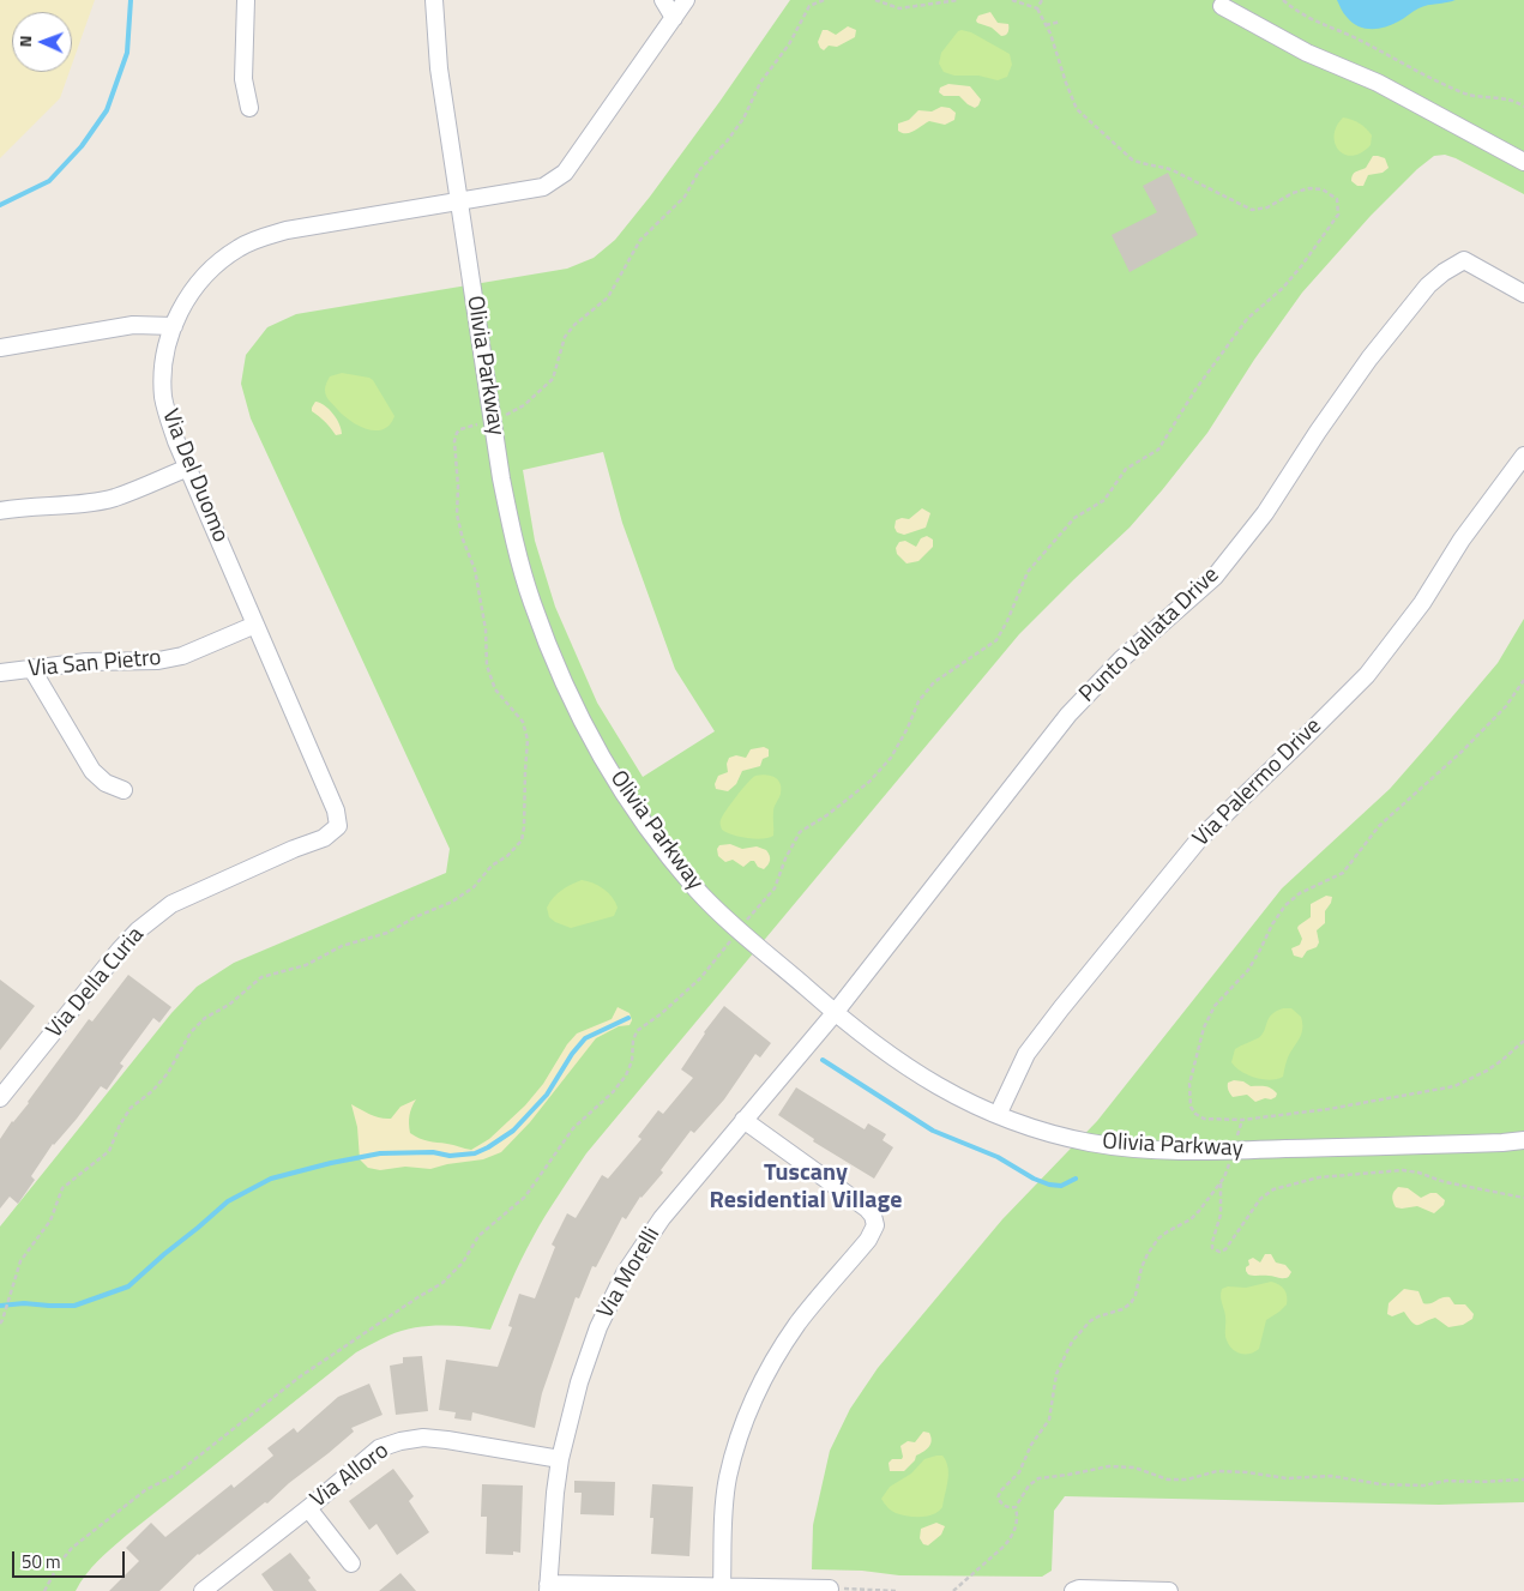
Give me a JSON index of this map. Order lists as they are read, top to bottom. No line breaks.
{"streets":{"street":["Olivia Parkway","Via Del Duomo","Punto Vallata Drive","Via San Pietro","Via Palermo Drive","Via Della Curia","Via Morelli","Via Alloro"]},"crossings":[["Olivia Parkway","Via Del Duomo"],["Olivia Parkway","Punto Vallata Drive"],["Olivia Parkway","Via Palermo Drive"],["Olivia Parkway","Via Morelli"],["Via Del Duomo","Via San Pietro"],["Via Del Duomo","Via Della Curia"],["Punto Vallata Drive","Via Morelli"],["Via Morelli","Via Alloro"]],"districts":["Tuscany Residential Village"],"scale_bar":"50 m","north":"left"}
